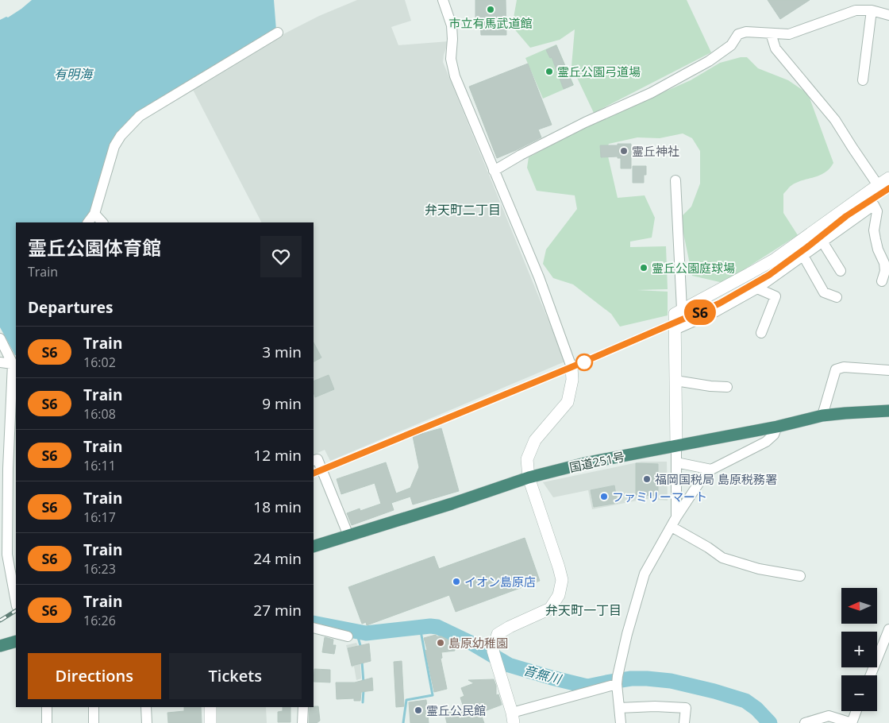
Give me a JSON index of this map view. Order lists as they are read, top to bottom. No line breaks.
{"streets":{"highway":["国道251号"]},"districts":["弁天町二丁目","弁天町一丁目"],"water":["有明海","音無川"],"places":["市立有馬武道館","霊丘公園弓道場","霊丘神社","霊丘公園庭球場","福岡国税局 島原税務署","ファミリーマート","イオン島原店","島原幼稚園","霊丘公民館"],"north":"left","page":{"on_map":"S6","heading":[["霊丘公園体育館","Train"],"Departures"],"list":[{"mark":"S6","name":"Train","note":"16:02","value":"3 min"},{"mark":"S6","name":"Train","note":"16:08","value":"9 min"},{"mark":"S6","name":"Train","note":"16:11","value":"12 min"},{"mark":"S6","name":"Train","note":"16:17","value":"18 min"},{"mark":"S6","name":"Train","note":"16:23","value":"24 min"},{"mark":"S6","name":"Train","note":"16:26","value":"27 min"}],"map_buttons":["+","−"],"buttons":["Directions","Tickets"]}}
